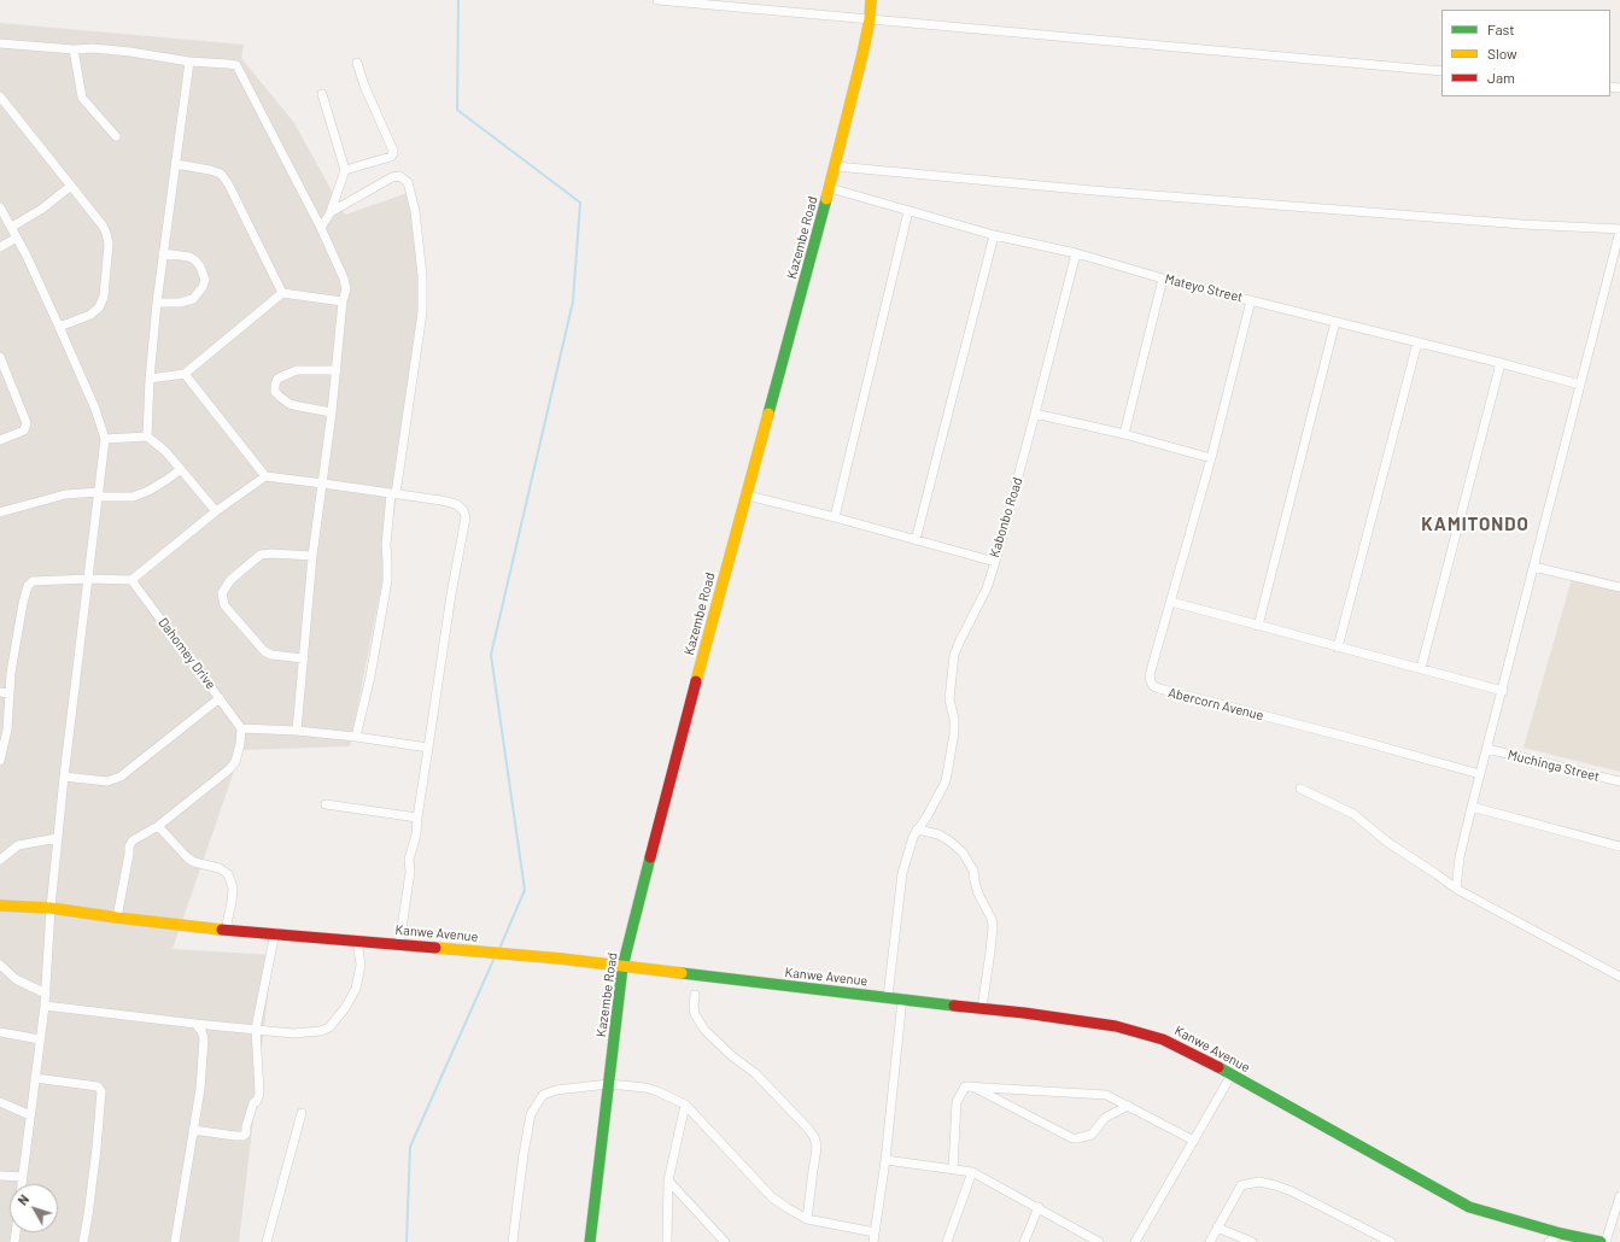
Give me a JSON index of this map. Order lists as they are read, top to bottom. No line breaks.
{"streets":{"main road":["Kazembe Road","Kanwe Avenue"],"street":["Mateyo Street","Kabonbo Road","Dahomey Drive","Abercorn Avenue","Muchinga Street"]},"crossings":[["Kazembe Road","Mateyo Street"],["Kazembe Road","Kabonbo Road"],["Kazembe Road","Kanwe Avenue"],["Mateyo Street","Kabonbo Road"],["Mateyo Street","Abercorn Avenue"]],"districts":["KAMITONDO"],"legend":["Fast","Slow","Jam"],"north":"top left"}
